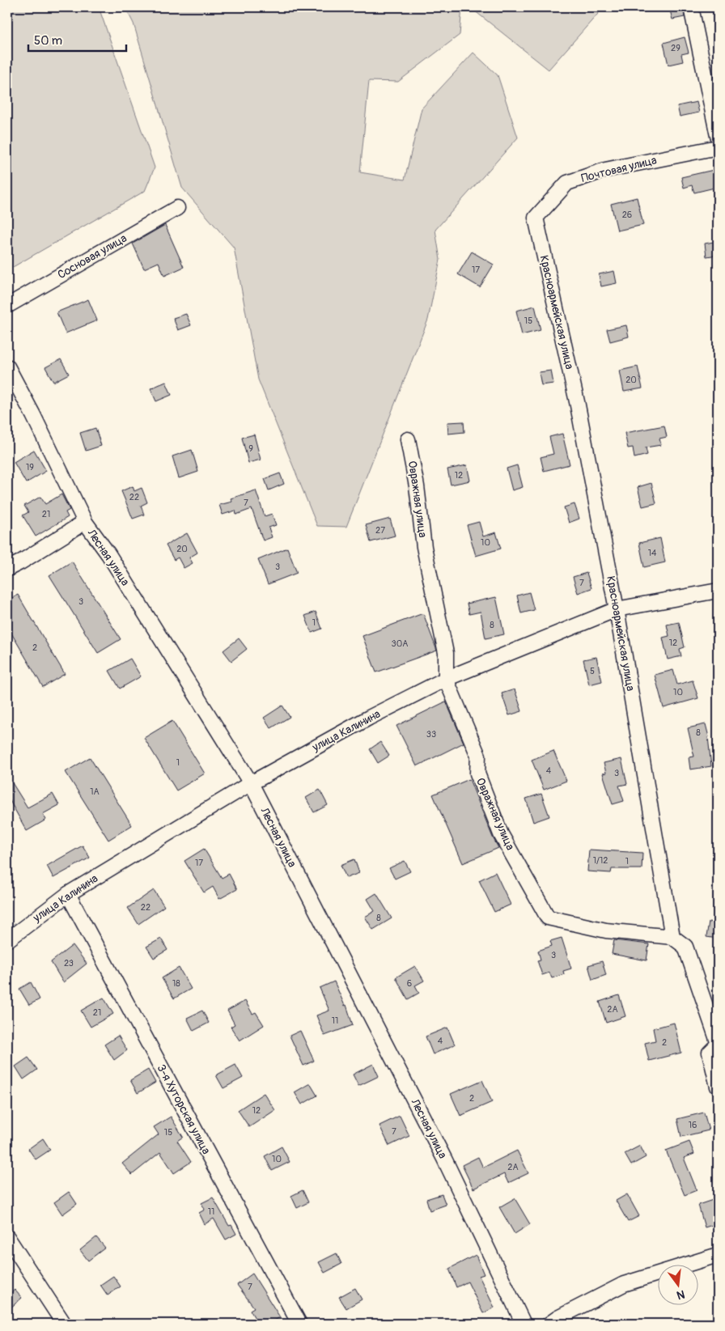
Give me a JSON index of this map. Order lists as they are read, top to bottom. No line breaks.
{"streets":{"street":["Почтовая улица","Сосновая улица","Красноармейская улица","Овражная улица","Лесная улица","улица Калинина","3-я Хуторская улица"]},"crossings":[["Почтовая улица","Красноармейская улица"],["Красноармейская улица","Овражная улица"],["Красноармейская улица","улица Калинина"],["Овражная улица","улица Калинина"],["Лесная улица","улица Калинина"],["улица Калинина","3-я Хуторская улица"]],"house_numbers":["29","26","17","15","20","9","19","12","22","7","21","27","10","20","14","3","7","3","1","8","12","30А","2","5","10","8","33","1","4","3","1А","1/12","1","17","22","8","3","23","18","6","2А","21","11","4","2","2","12","16","7","15","10","2А","11","7"],"scale_bar":"50 m","north":"bottom"}
